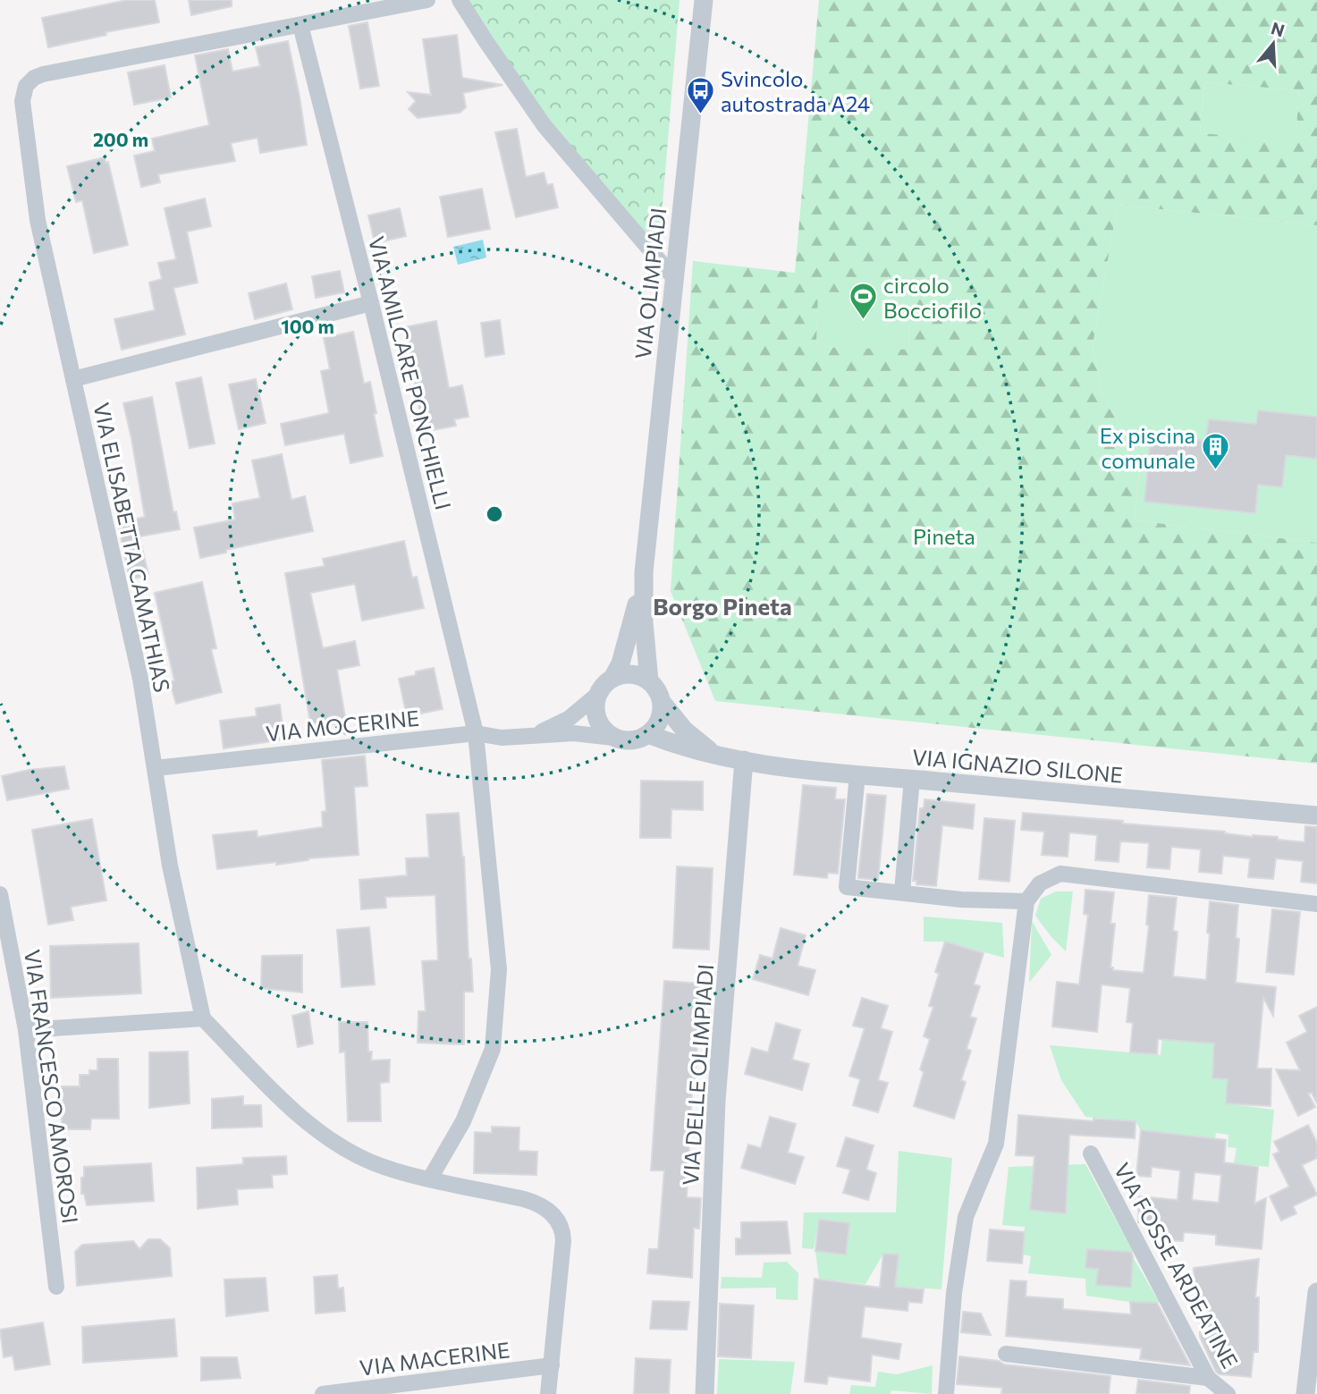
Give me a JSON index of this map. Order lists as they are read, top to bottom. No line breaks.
{"streets":{"street":["VIA OLIMPIADI","VIA AMILCARE PONCHIELLI","VIA ELISABETTA CAMATHIAS","VIA MOCERINE","VIA IGNAZIO SILONE","VIA DELLE OLIMPIADI","VIA FRANCESCO AMOROSI","VIA FOSSE ARDEATINE","VIA MACERINE"]},"crossings":[["VIA OLIMPIADI","VIA MOCERINE"],["VIA OLIMPIADI","VIA IGNAZIO SILONE"],["VIA AMILCARE PONCHIELLI","VIA ELISABETTA CAMATHIAS"],["VIA AMILCARE PONCHIELLI","VIA MOCERINE"],["VIA ELISABETTA CAMATHIAS","VIA MOCERINE"],["VIA MOCERINE","VIA IGNAZIO SILONE"],["VIA IGNAZIO SILONE","VIA DELLE OLIMPIADI"]],"districts":["Borgo Pineta"],"parks":["Pineta"],"places":{"bus stop":["Svincolo autostrada A24"],"sports":["circolo Bocciofilo"],"building":["Ex piscina comunale"]},"north":"top","rings":["200 m","100 m"]}
